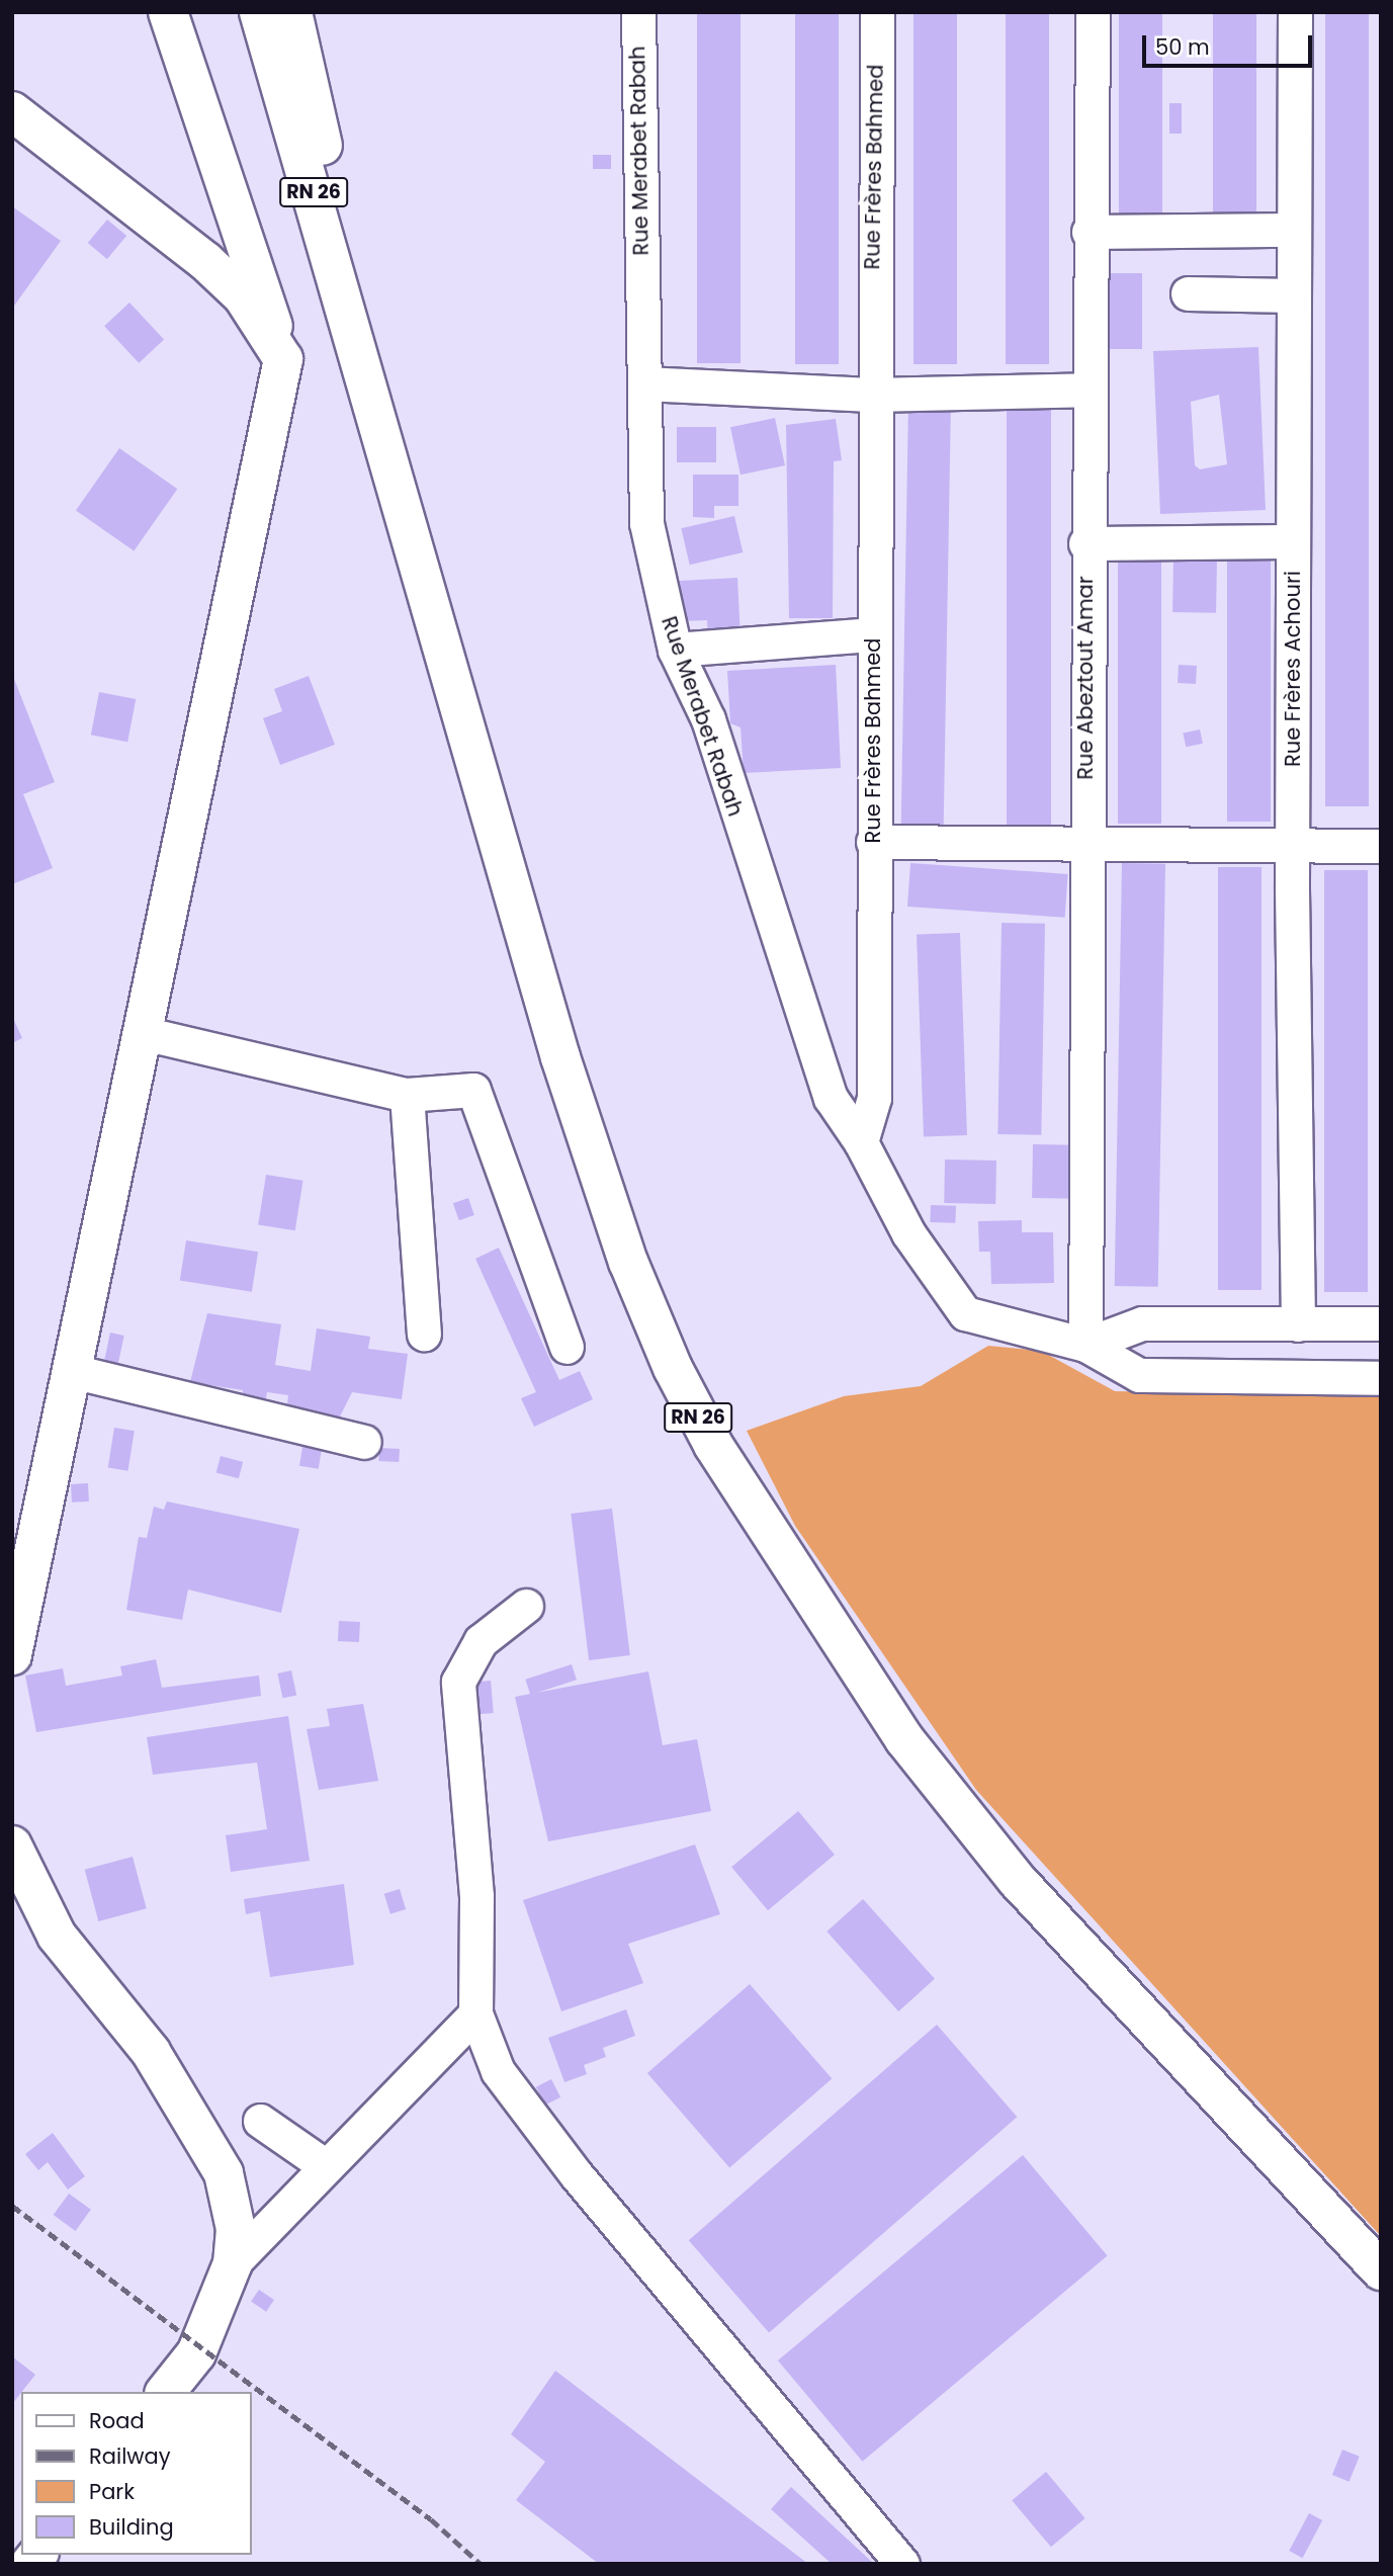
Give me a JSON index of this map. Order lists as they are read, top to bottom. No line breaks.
{"streets":{"main road":["RN 26"],"street":["Rue Merabet Rabah","Rue Frères Bahmed","Rue Frères Achouri","Rue Abeztout Amar"]},"crossings":[["Rue Merabet Rabah","Rue Frères Bahmed"]],"legend":["Road","Railway","Park","Building"],"scale_bar":"50 m"}
